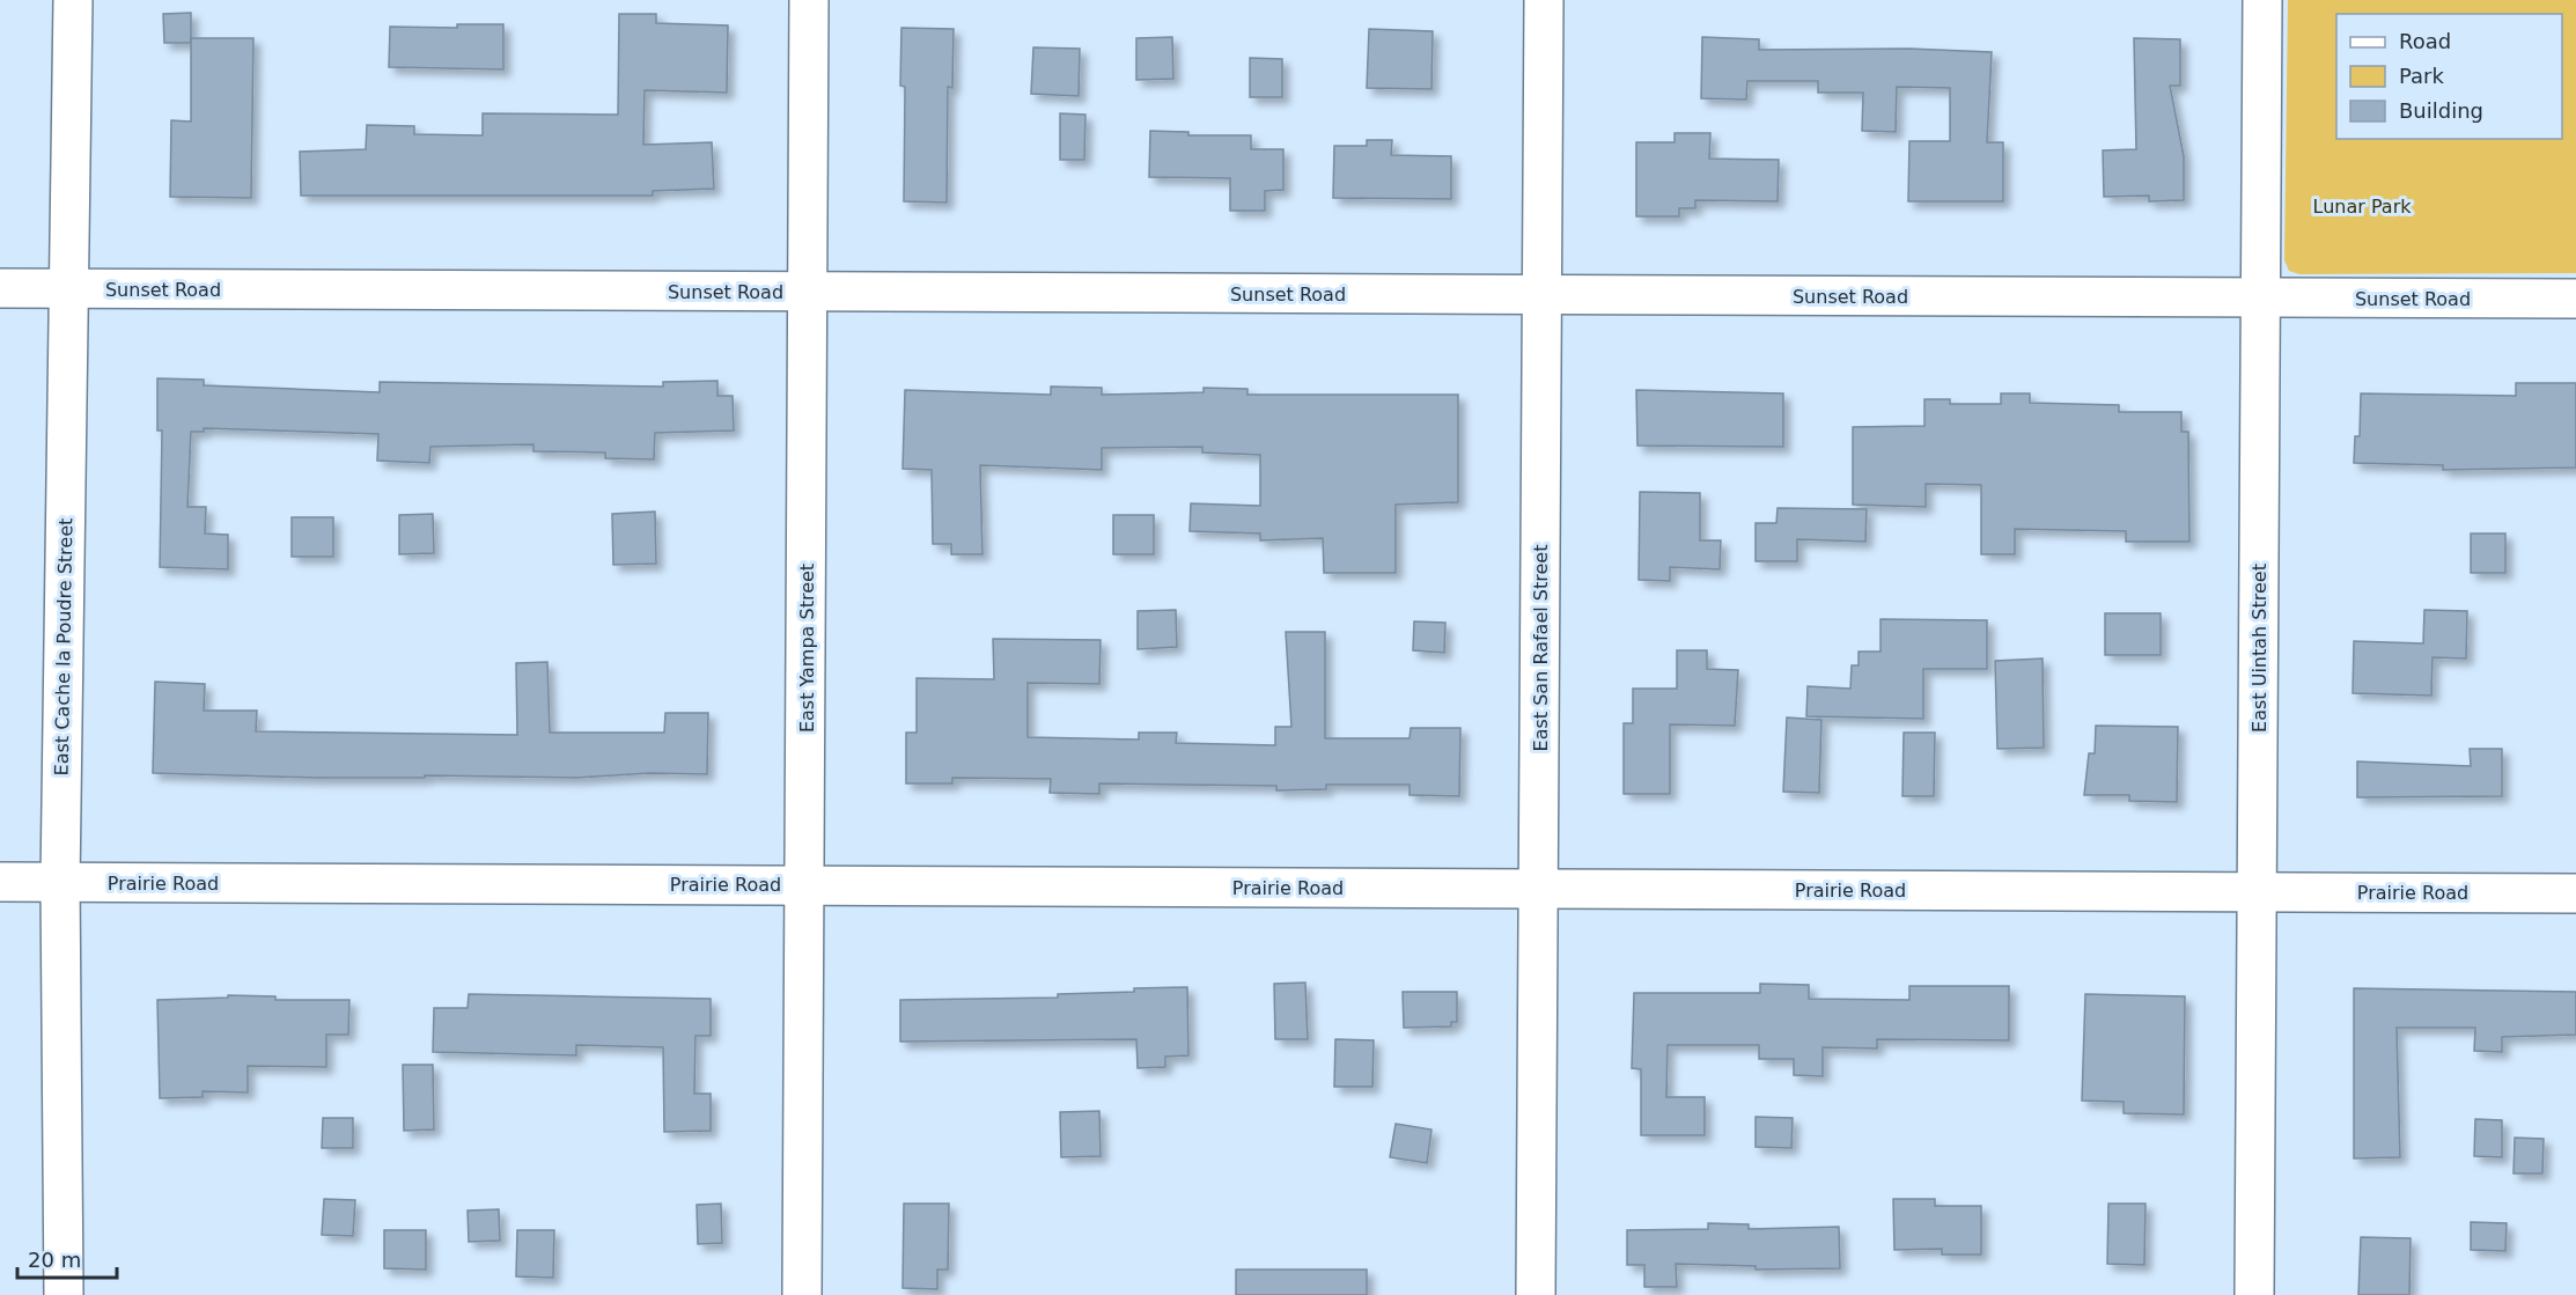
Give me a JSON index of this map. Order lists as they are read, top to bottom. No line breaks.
{"streets":{"street":["Sunset Road","East Cache la Poudre Street","East Yampa Street","East San Rafael Street","East Uintah Street","Prairie Road"]},"crossings":[["Sunset Road","East Cache la Poudre Street"],["Sunset Road","East Yampa Street"],["Sunset Road","East San Rafael Street"],["Sunset Road","East Uintah Street"],["East Cache la Poudre Street","Prairie Road"],["East Yampa Street","Prairie Road"],["East San Rafael Street","Prairie Road"],["East Uintah Street","Prairie Road"]],"parks":["Lunar Park"],"legend":["Road","Park","Building"],"scale_bar":"20 m"}
